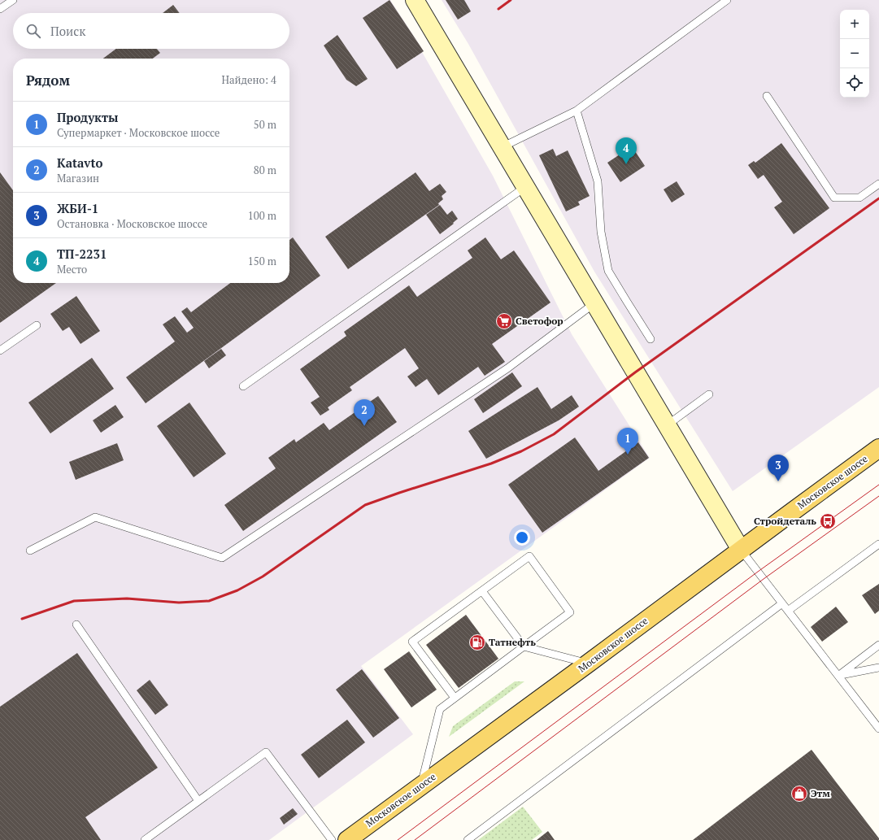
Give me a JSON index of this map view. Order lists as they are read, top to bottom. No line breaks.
{"streets":{"main road":["Московское шоссе"]},"places":{"supermarket":["Светофор"],"bus stop":["Стройдеталь"],"fuel station":["Татнефть"],"shop":["Этм"]},"page":{"map_buttons":["+","−"],"search":"Поиск","heading":["Рядом","Найдено: 4"],"list":[{"mark":"1","name":"Продукты","note":"Супермаркет · Московское шоссе","value":"50 m"},{"mark":"2","name":"Katavto","note":"Магазин","value":"80 m"},{"mark":"3","name":"ЖБИ-1","note":"Остановка · Московское шоссе","value":"100 m"},{"mark":"4","name":"ТП-2231","note":"Место","value":"150 m"}],"pins":["4","2","1","3"]}}
